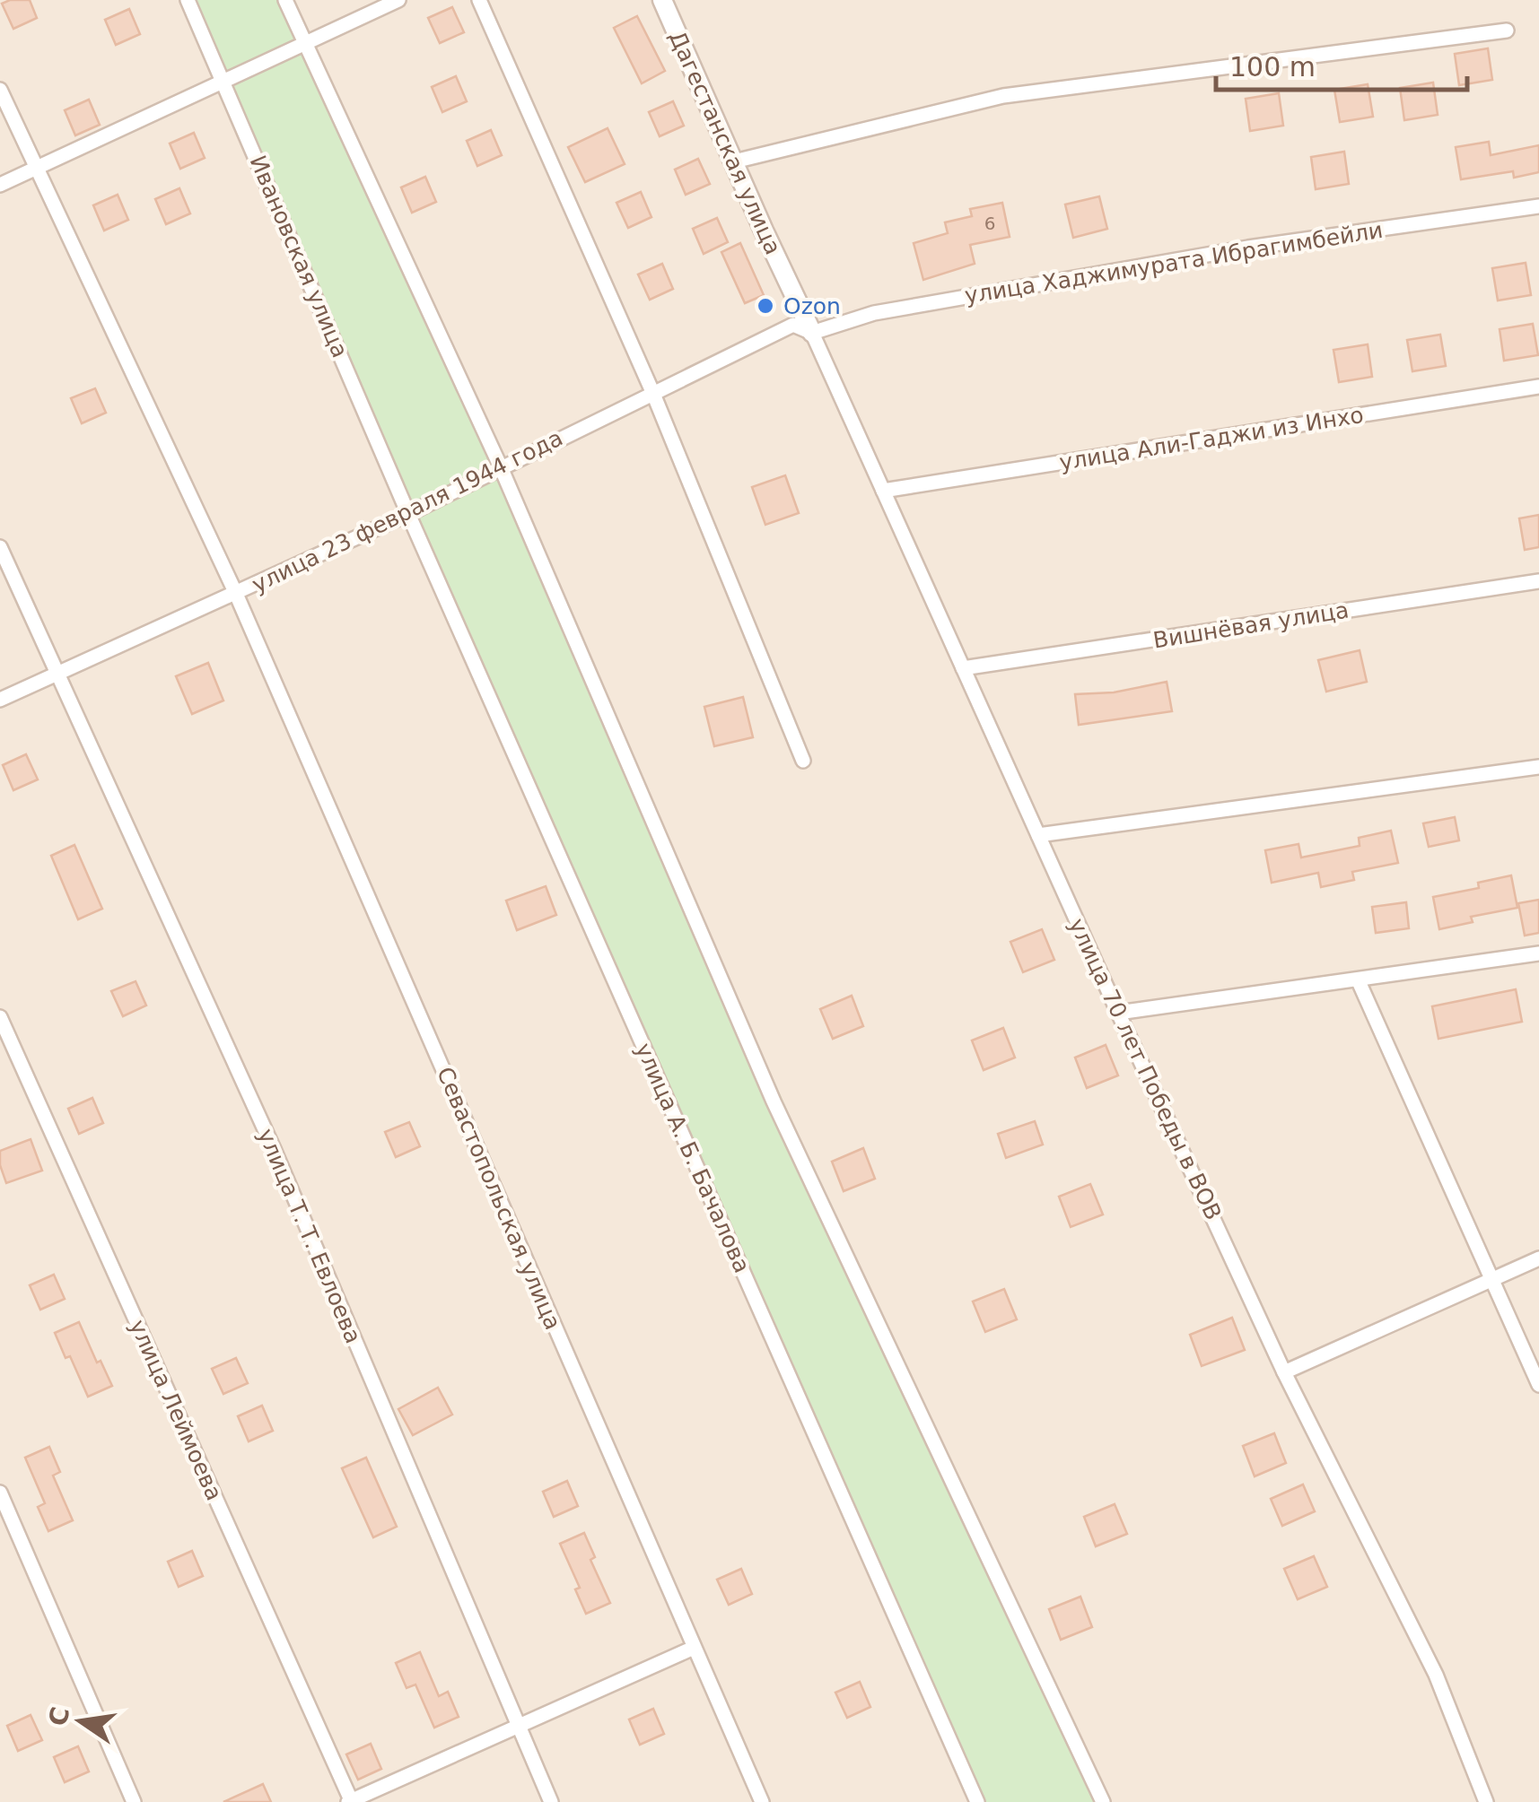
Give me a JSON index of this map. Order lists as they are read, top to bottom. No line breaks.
{"streets":{"street":["Дагестанская улица","Ивановская улица","улица Хаджимурата Ибрагимбейли","улица Али-Гаджи из Инхо","улица 23 февраля 1944 года","Вишнёвая улица","улица 70 лет Победы в ВОВ","улица А. Б. Бачалова","Севастопольская улица","улица Т. Т. Евлоева","улица Леймоева"]},"crossings":[["Дагестанская улица","улица Хаджимурата Ибрагимбейли"],["Дагестанская улица","улица 23 февраля 1944 года"],["Дагестанская улица","улица 70 лет Победы в ВОВ"],["Ивановская улица","улица 23 февраля 1944 года"],["Ивановская улица","улица А. Б. Бачалова"],["улица Хаджимурата Ибрагимбейли","улица 23 февраля 1944 года"],["улица Хаджимурата Ибрагимбейли","улица 70 лет Победы в ВОВ"],["улица Али-Гаджи из Инхо","улица 70 лет Победы в ВОВ"],["улица 23 февраля 1944 года","улица 70 лет Победы в ВОВ"],["улица 23 февраля 1944 года","улица А. Б. Бачалова"],["улица 23 февраля 1944 года","Севастопольская улица"],["улица 23 февраля 1944 года","улица Т. Т. Евлоева"],["Вишнёвая улица","улица 70 лет Победы в ВОВ"]],"places":["Ozon"],"house_numbers":["6"],"scale_bar":"100 m","north":"left"}
